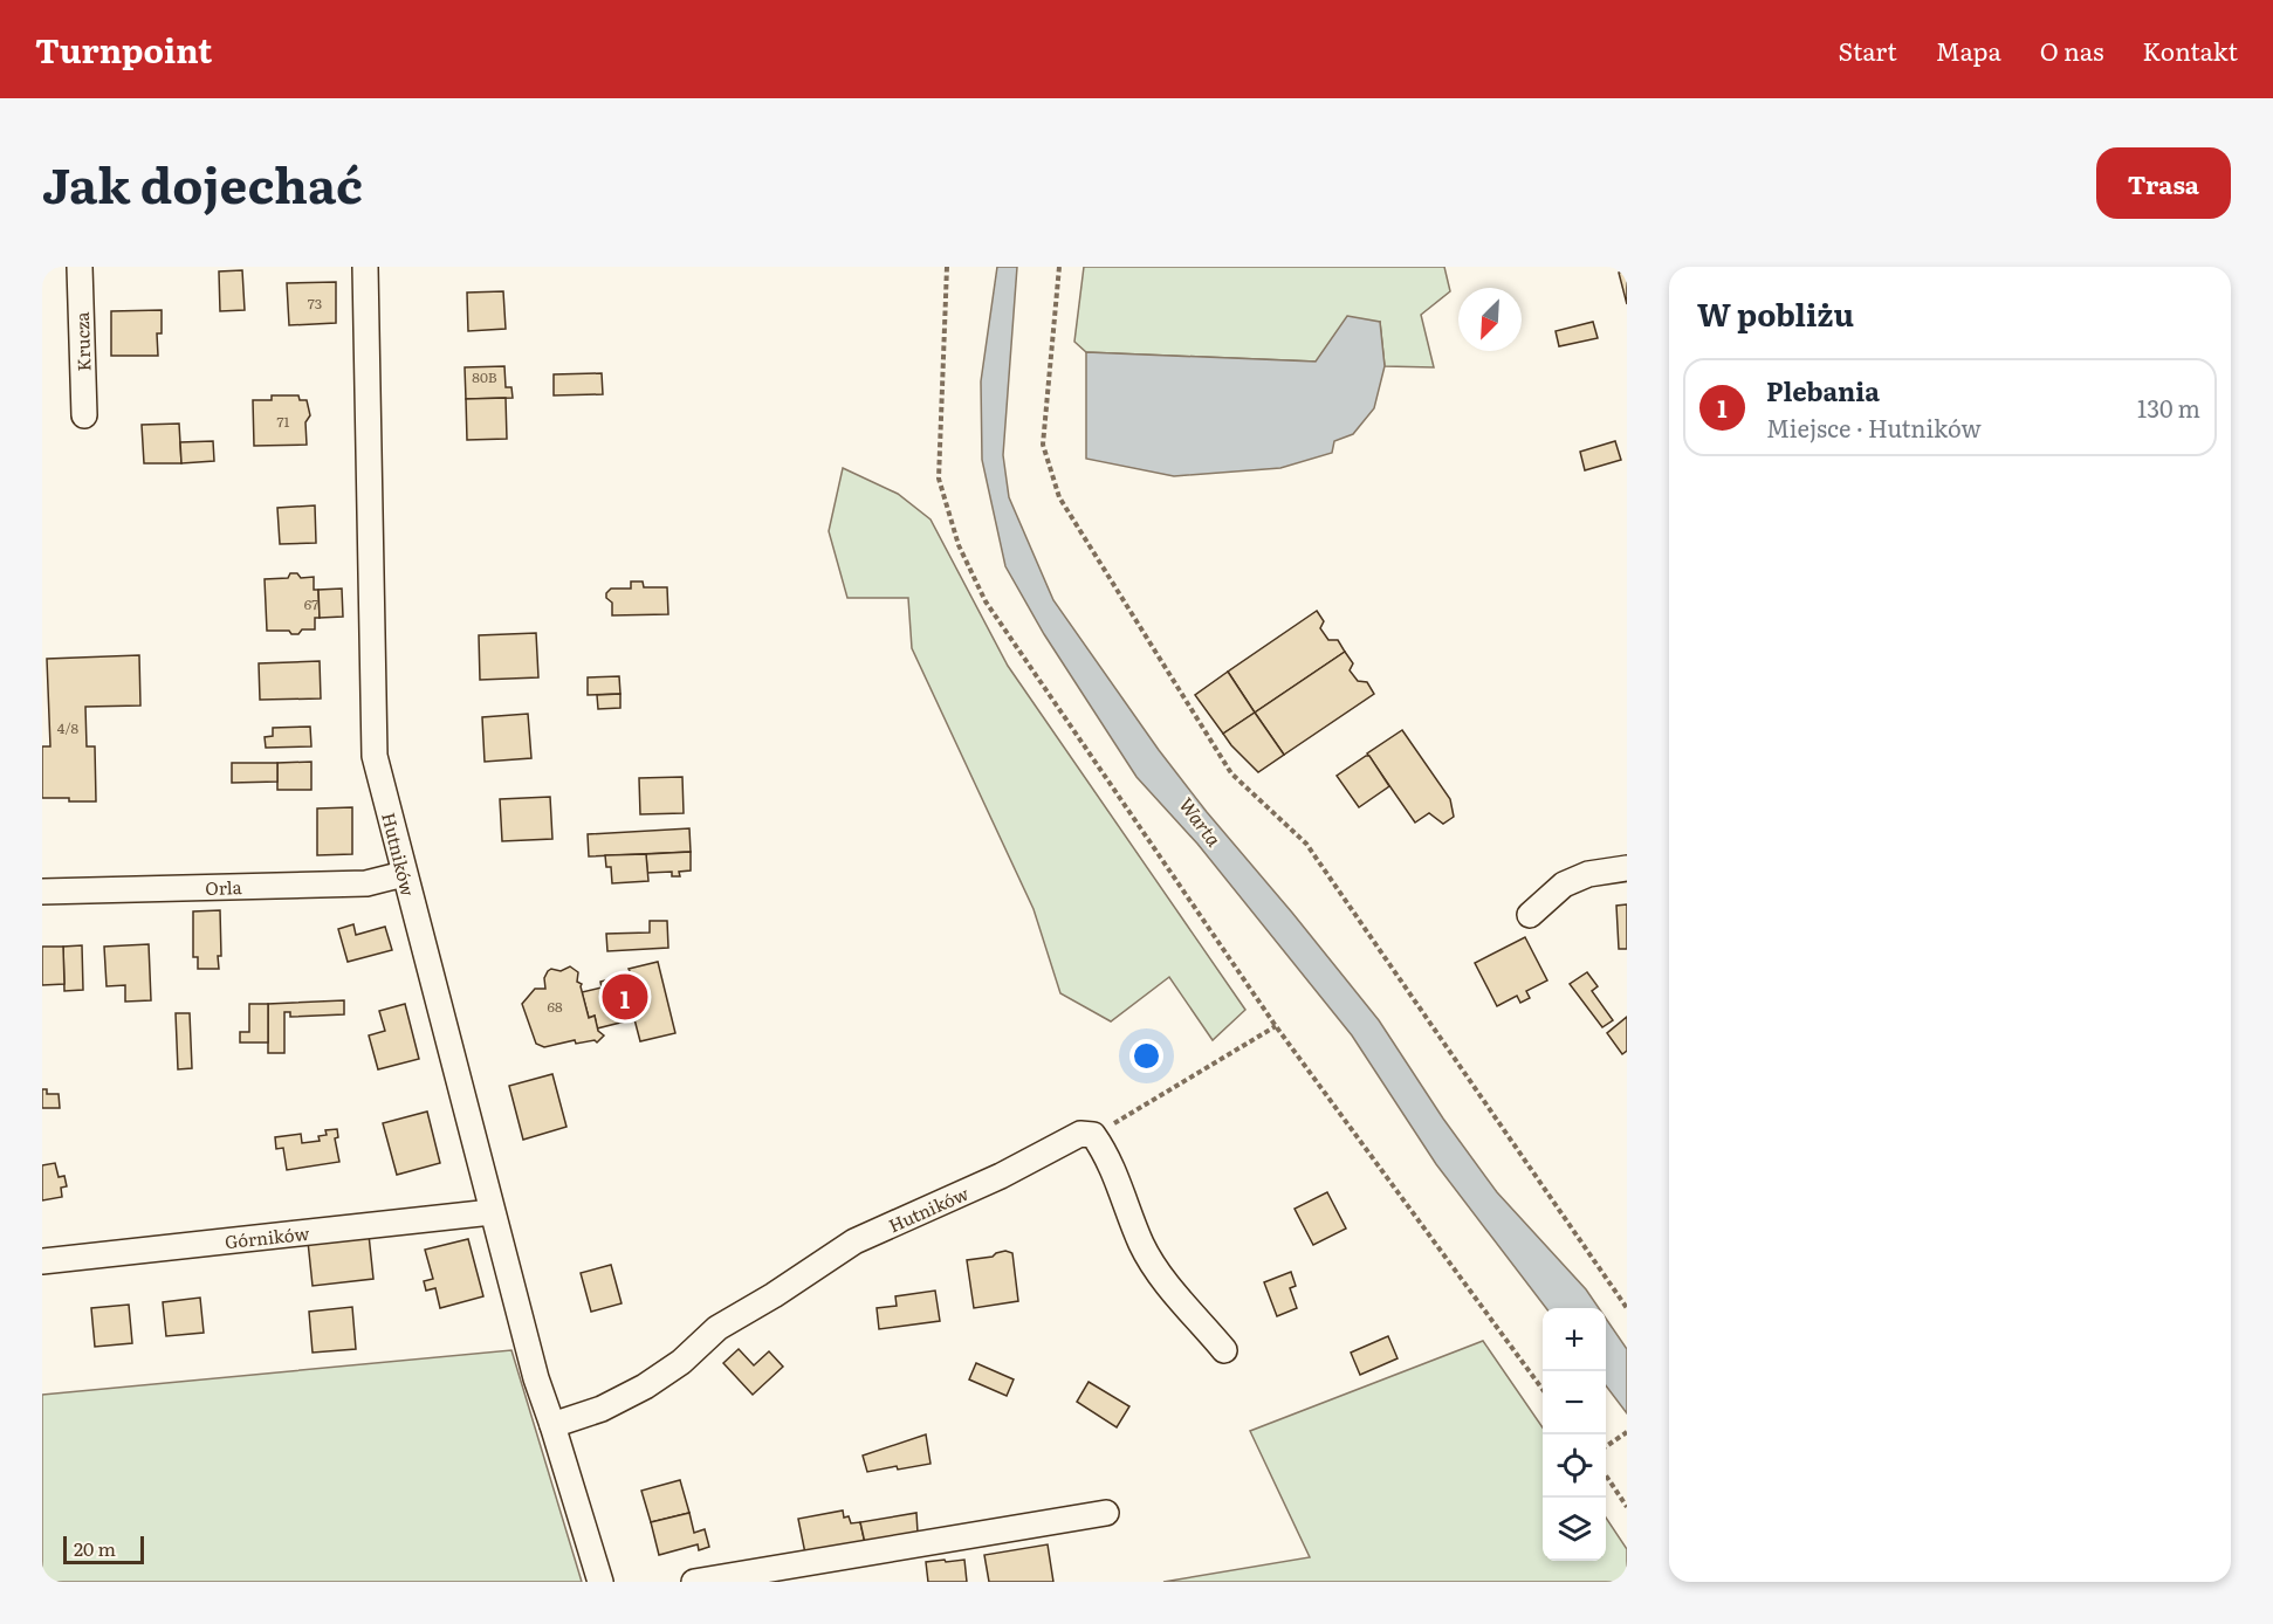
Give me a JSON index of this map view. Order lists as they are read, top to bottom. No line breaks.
{"streets":{"street":["Krucza","Hutników","Orla","Górników"]},"crossings":[["Hutników","Orla"],["Hutników","Górników"]],"water":["Warta"],"house_numbers":["73","80B","71","67","4/8","68"],"scale_bar":"20 m","north":"bottom left","page":{"header":"Turnpoint","nav":["Start","Mapa","O nas","Kontakt"],"title":"Jak dojechać","buttons":"Trasa","heading":"W pobliżu","list":[{"mark":"1","name":"Plebania","note":"Miejsce · Hutników","value":"130 m"}],"pins":"1","map_buttons":["+","−"],"scale":"20 m"}}
